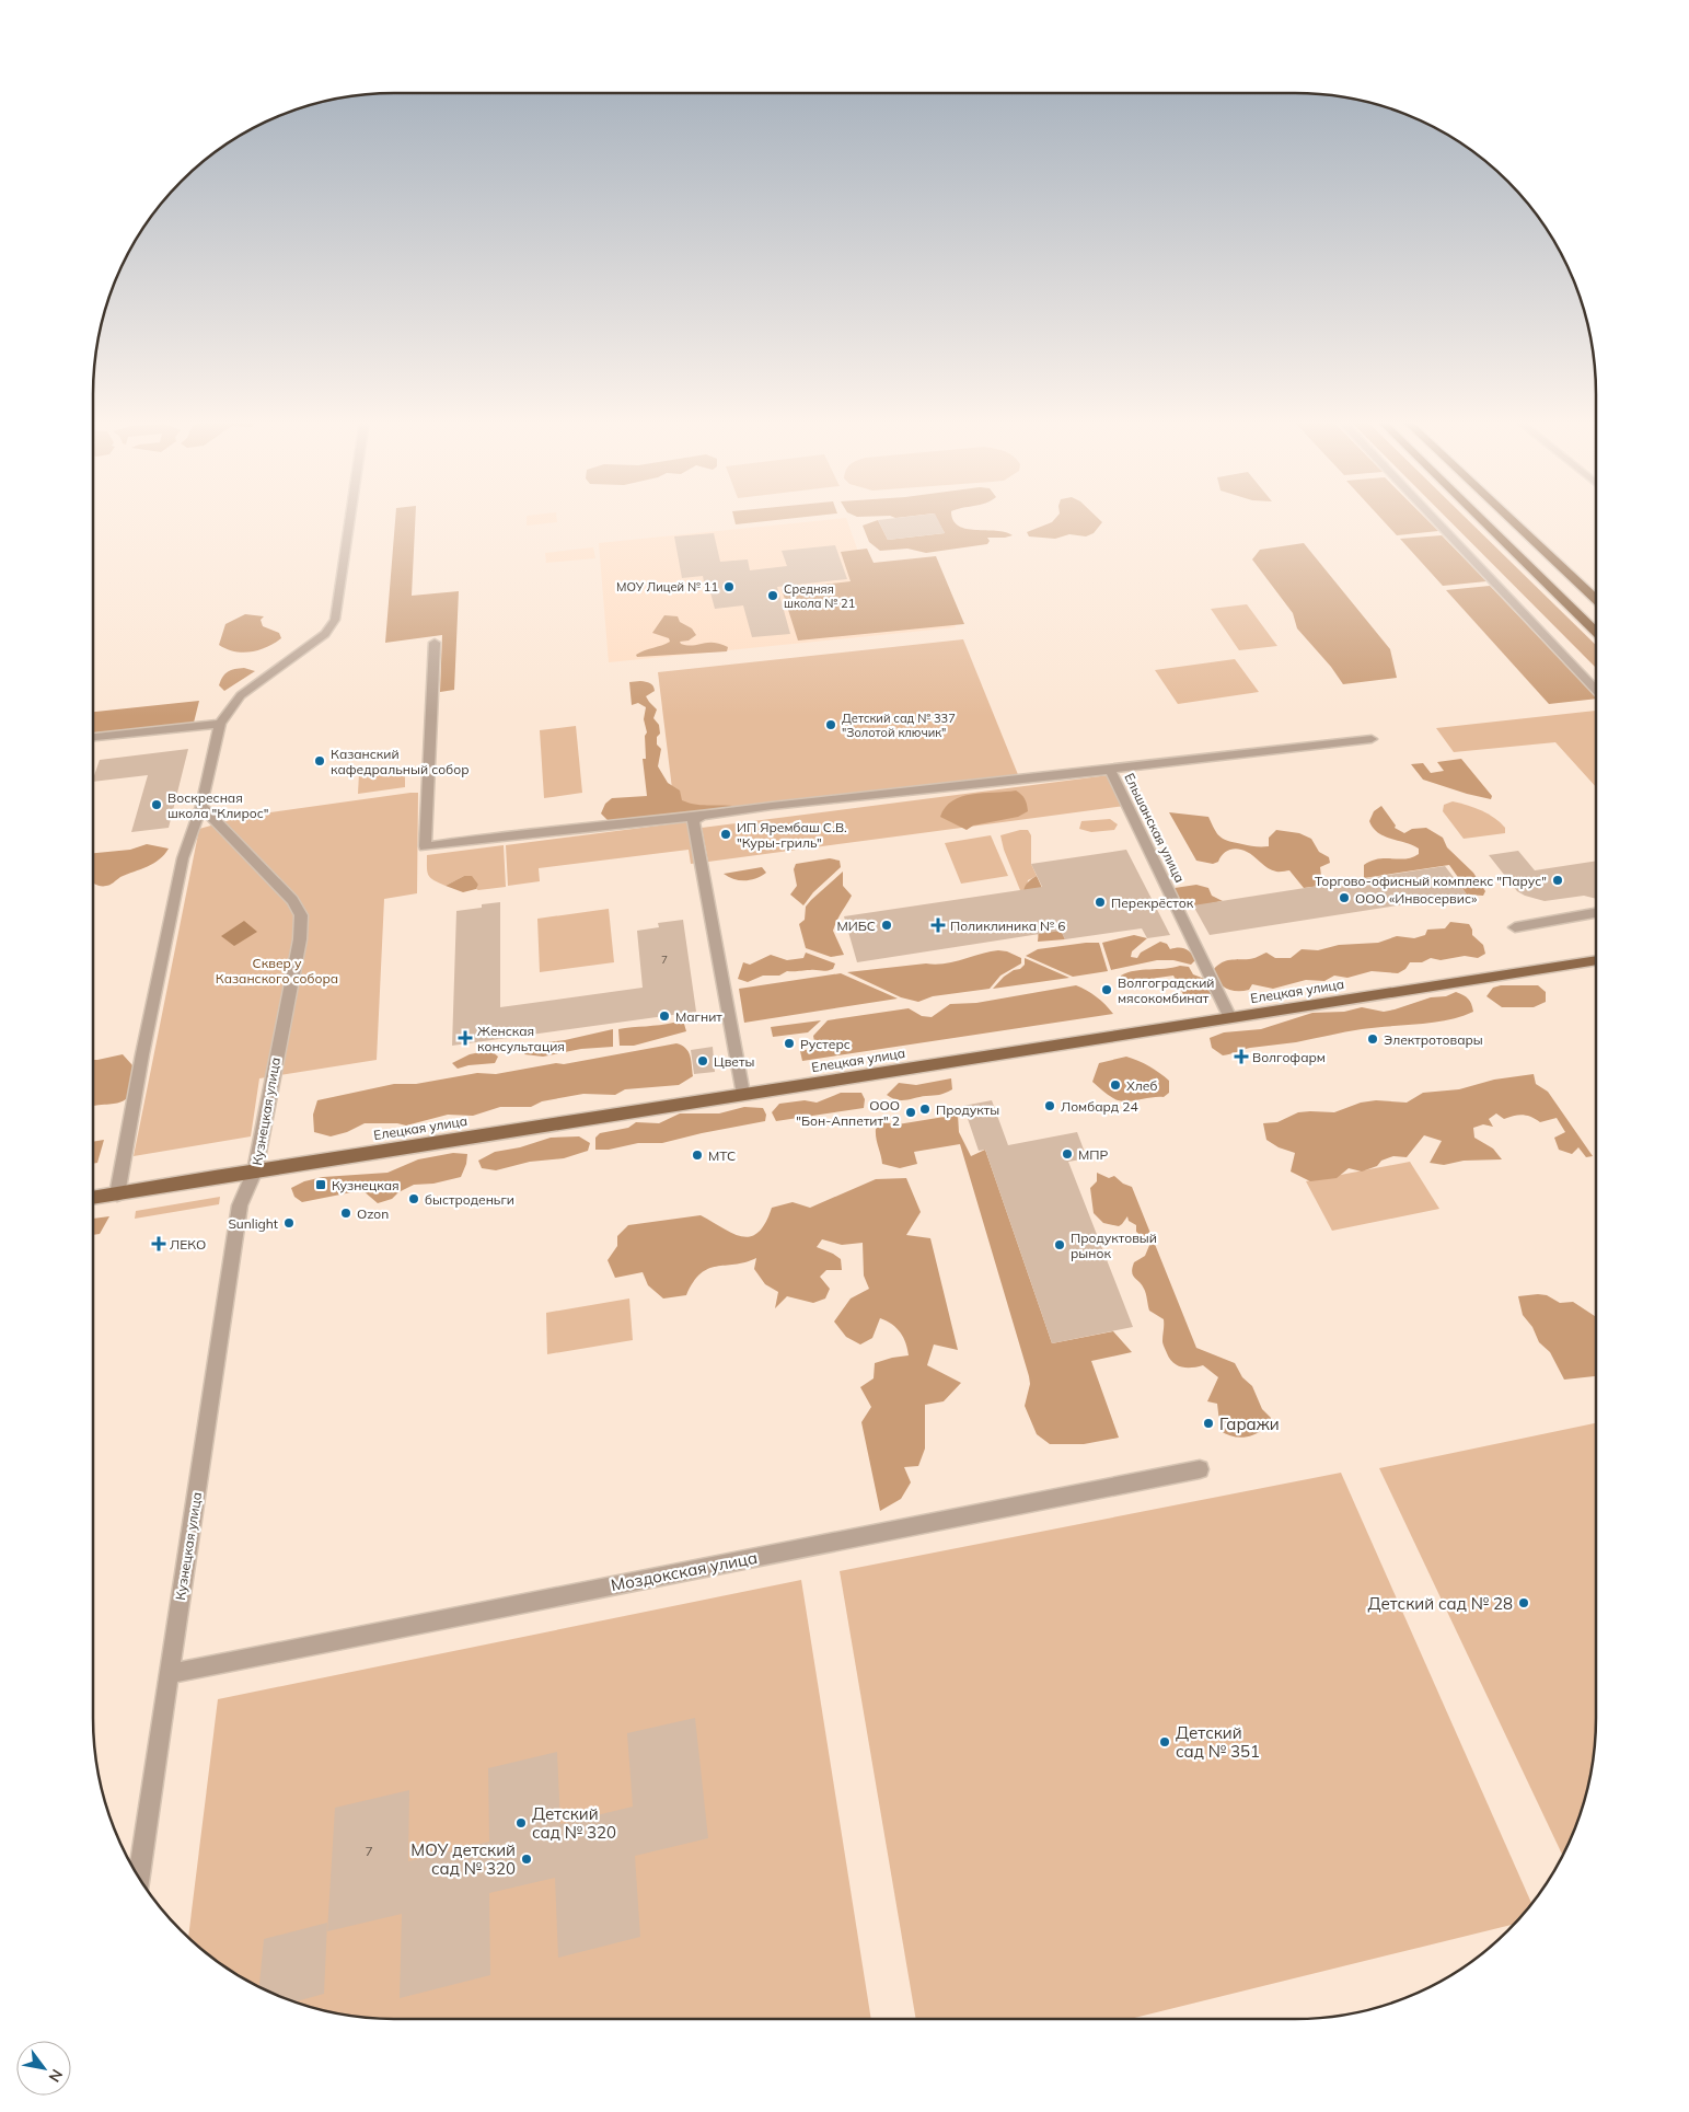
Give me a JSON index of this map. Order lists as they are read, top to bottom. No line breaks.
{"streets":{"main road":["Елецкая улица"],"street":["Ельшанская улица","Кузнецкая улица","Моздокская улица"]},"crossings":[["Ельшанская улица","Елецкая улица"],["Елецкая улица","Кузнецкая улица"],["Кузнецкая улица","Моздокская улица"]],"parks":["Сквер у Казанского собора"],"places":{"other":["МОУ Лицей № 11","Средняя школа № 21","Детский сад № 337 \"Золотой ключик\"","Казанский кафедральный собор","Воскресная школа \"Клирос\"","ИП Ярембаш С.В. \"Куры-гриль\"","Торгово-офисный комплекс \"Парус\"","ООО «Инвосервис»","Перекрёсток","МИБС","Волгоградский мясокомбинат","Магнит","Электротовары","Рустерс","Цветы","Хлеб","Ломбард 24","Продукты","ООО \"Бон-Аппетит\" 2","МПР","МТС","быстроденьги","Ozon","Sunlight","Продуктовый рынок","Гаражи","Детский сад № 28","Детский сад № 351","Детский сад № 320","МОУ детский сад № 320"],"health":["Поликлиника № 6","Женская консультация","Волгофарм","ЛЕКО"],"transit":["Кузнецкая"]},"house_numbers":["7","7"],"north":"bottom right"}
